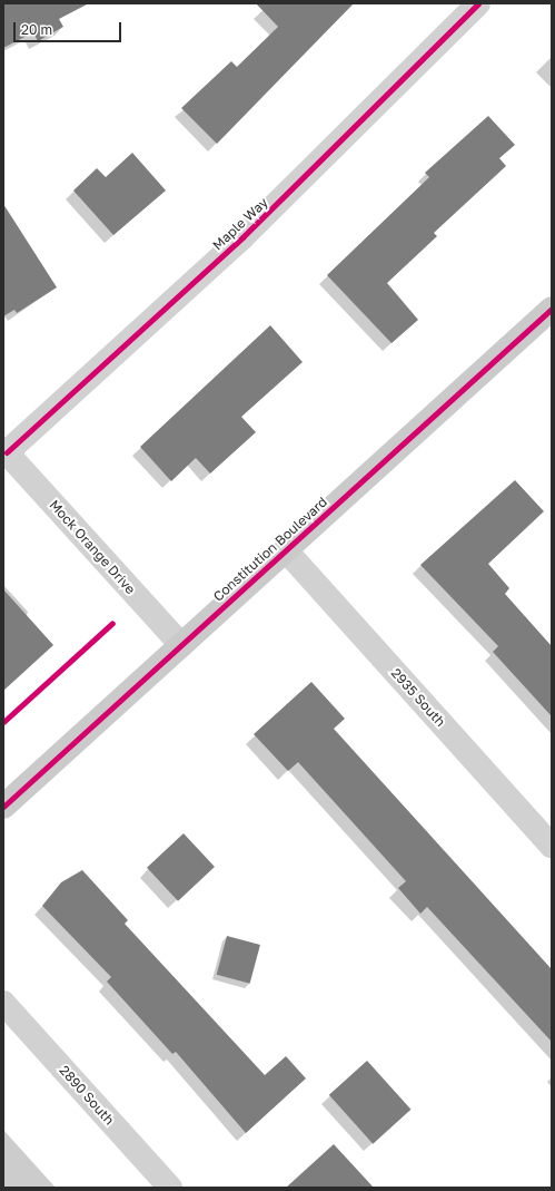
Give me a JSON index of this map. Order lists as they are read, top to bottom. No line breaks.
{"streets":{"street":["Maple Way","Mock Orange Drive","Constitution Boulevard","2935 South","2890 South"]},"crossings":[["Maple Way","Mock Orange Drive"],["Mock Orange Drive","Constitution Boulevard"],["Constitution Boulevard","2935 South"]],"scale_bar":"20 m"}
